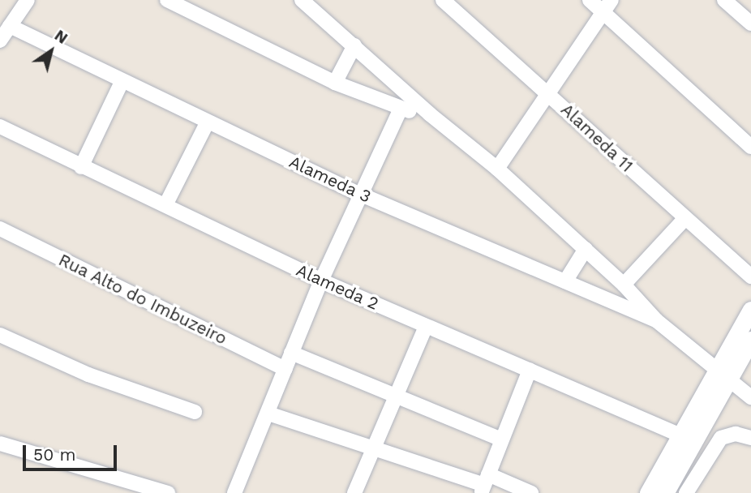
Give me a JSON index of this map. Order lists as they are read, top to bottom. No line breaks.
{"streets":{"street":["Alameda 11","Alameda 3","Alameda 2","Rua Alto do Imbuzeiro"]},"scale_bar":"50 m","north":"top right"}
